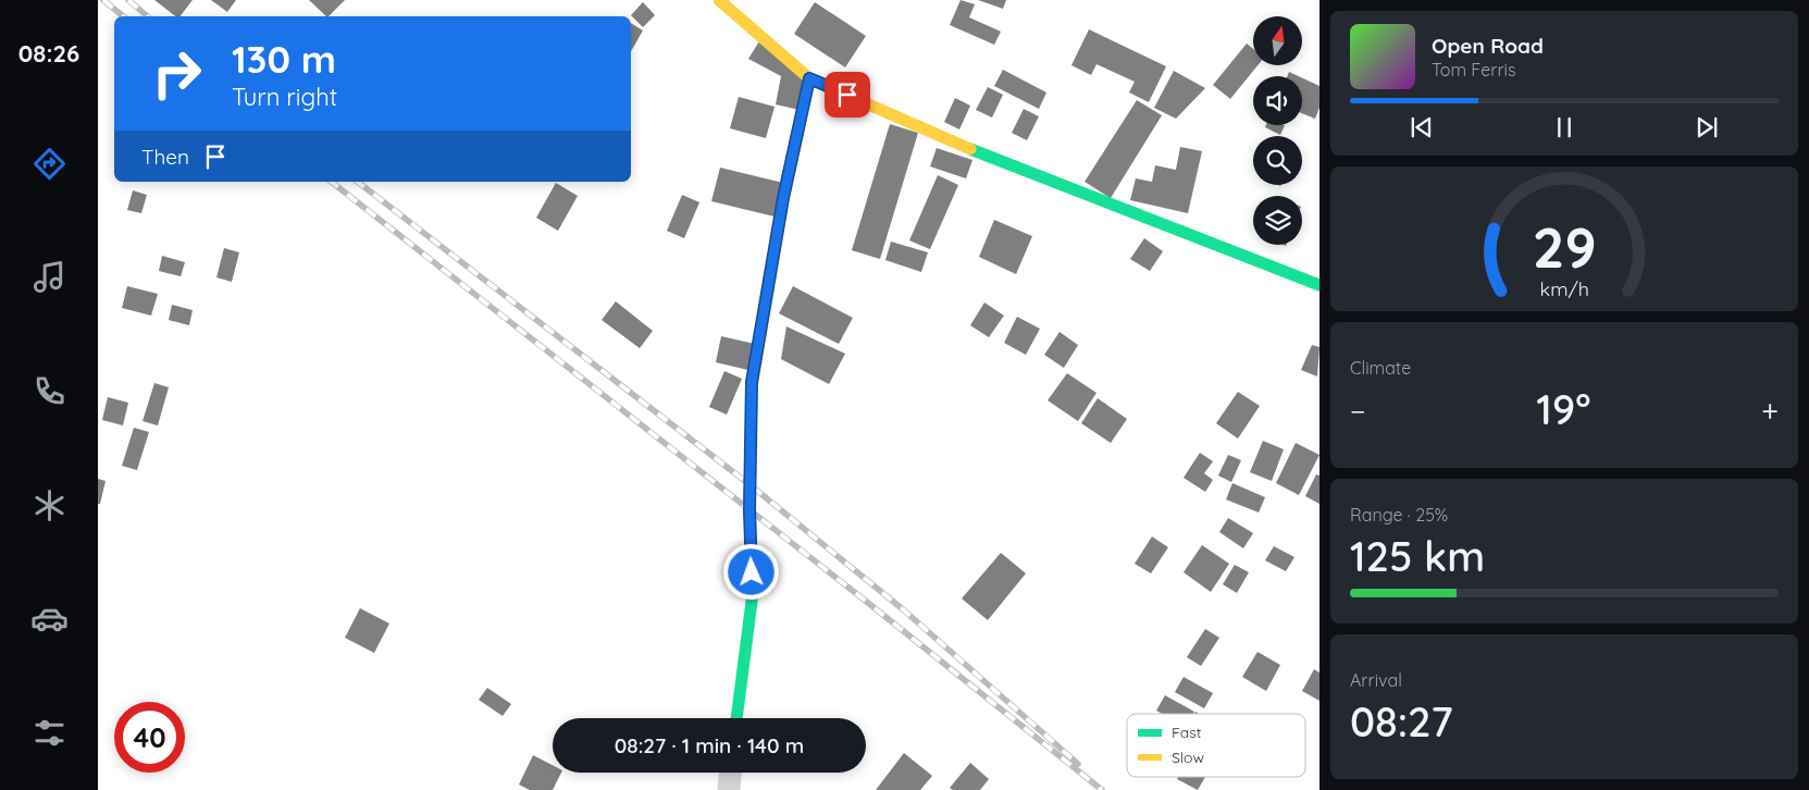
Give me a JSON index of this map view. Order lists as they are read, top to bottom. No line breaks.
{"legend":["Fast","Slow"],"north":"top","page":{"tabs":"08:26","turn":["130 m","Turn right"],"song":["Open Road","Tom Ferris"],"then":"Then","tile":["Climate",["Range · 25%","125 km"],["Arrival","08:27"]],"heat":["−","19°","+"],"limit":"40","trip":"08:27 · 1 min · 140 m","gauge":["29","km/h"]}}
